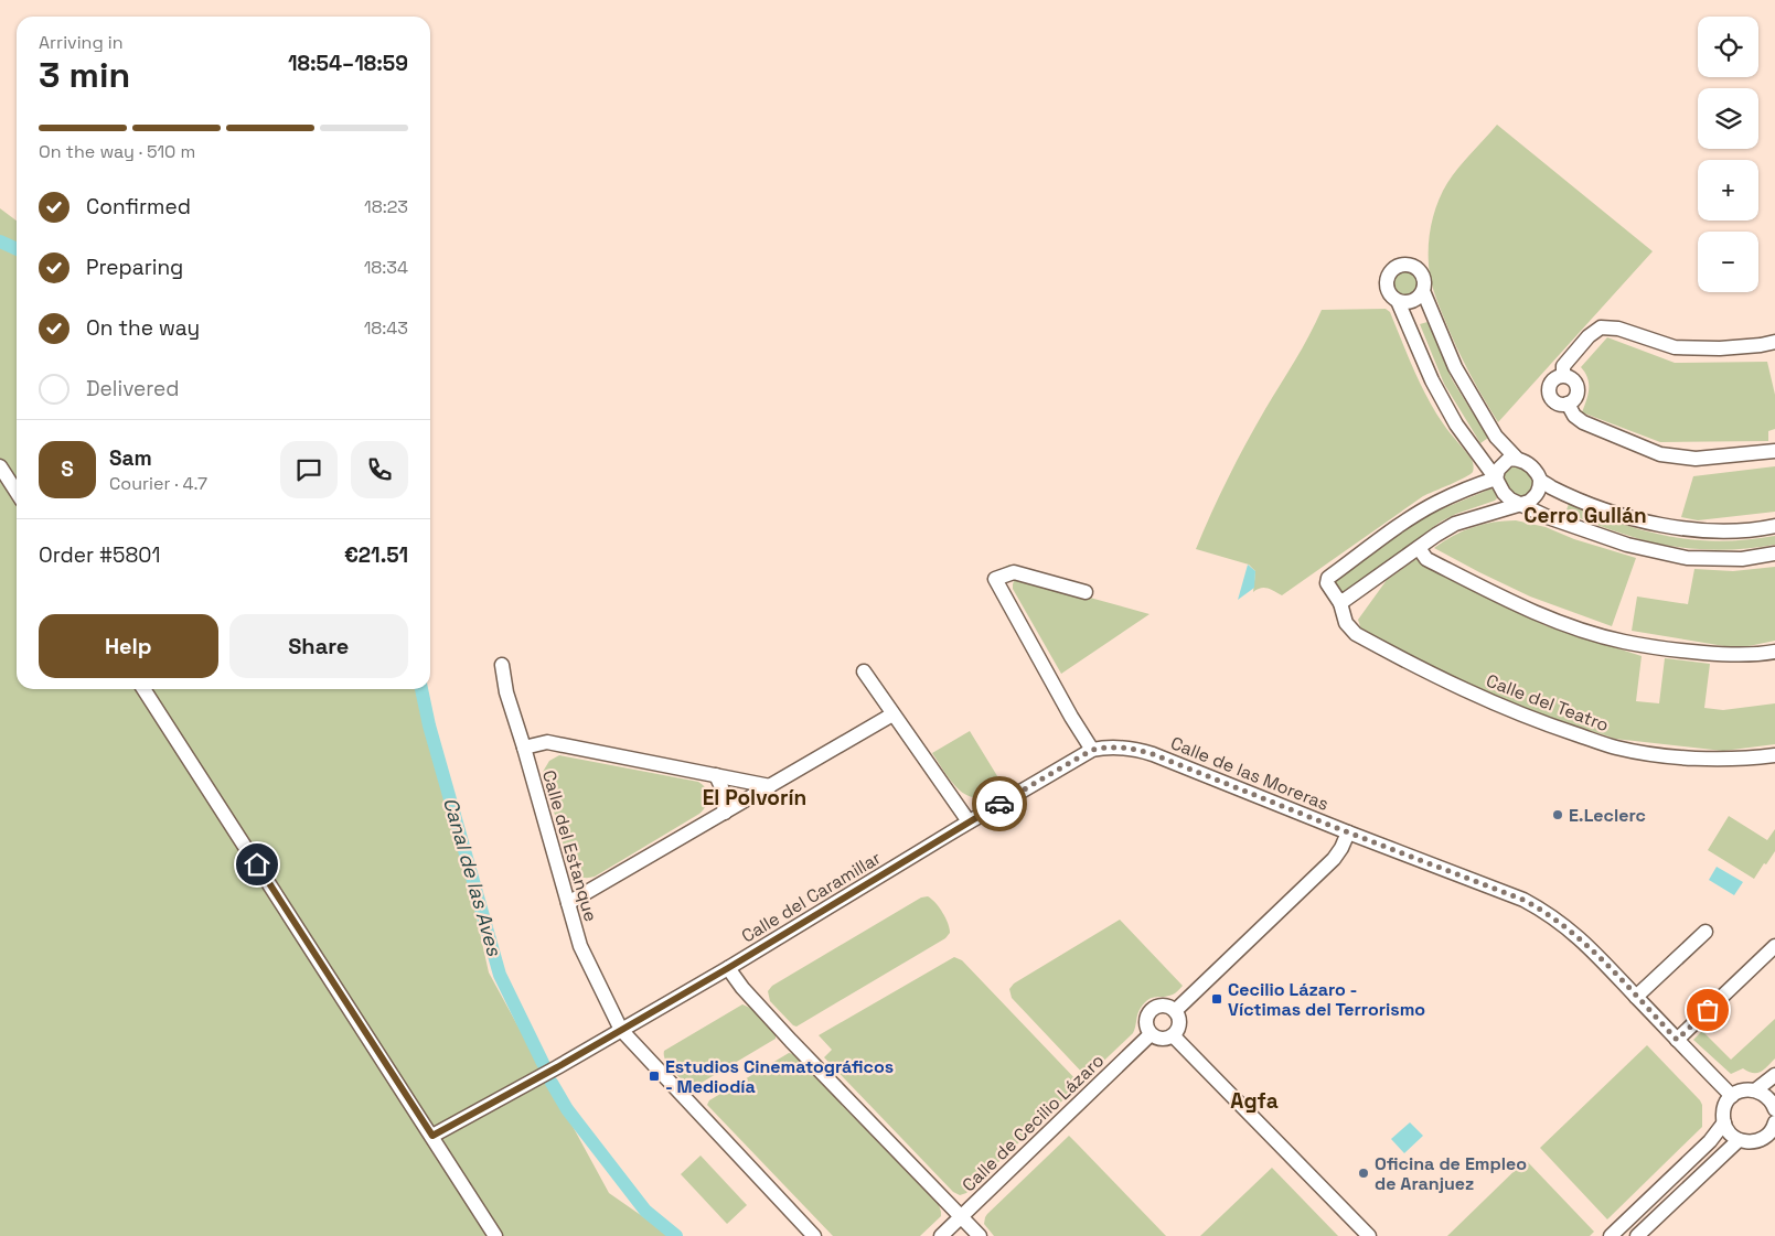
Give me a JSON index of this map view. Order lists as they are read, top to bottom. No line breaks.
{"streets":{"street":["Calle del Teatro","Calle de las Moreras","Calle del Estanque","Calle del Caramillar","Calle de Cecilio Lázaro"]},"crossings":[["Calle de las Moreras","Calle del Caramillar"],["Calle del Estanque","Calle del Caramillar"]],"districts":["Cerro Gullán","El Polvorín","Agfa"],"water":["Canal de las Aves"],"places":{"other":["E.Leclerc","Oficina de Empleo de Aranjuez"],"transit":["Cecilio Lázaro - Víctimas del Terrorismo","Estudios Cinematográficos - Mediodía"]},"page":{"map_buttons":["+","−"],"heading":["3 min","Arriving in","18:54–18:59"],"panel":["Sam","Courier · 4.7","Order #5801","€21.51"],"bar":"On the way · 510 m","list":[["Confirmed","18:23"],["Preparing","18:34"],["On the way","18:43"],"Delivered"],"round":"S","buttons":["Help","Share"]}}
